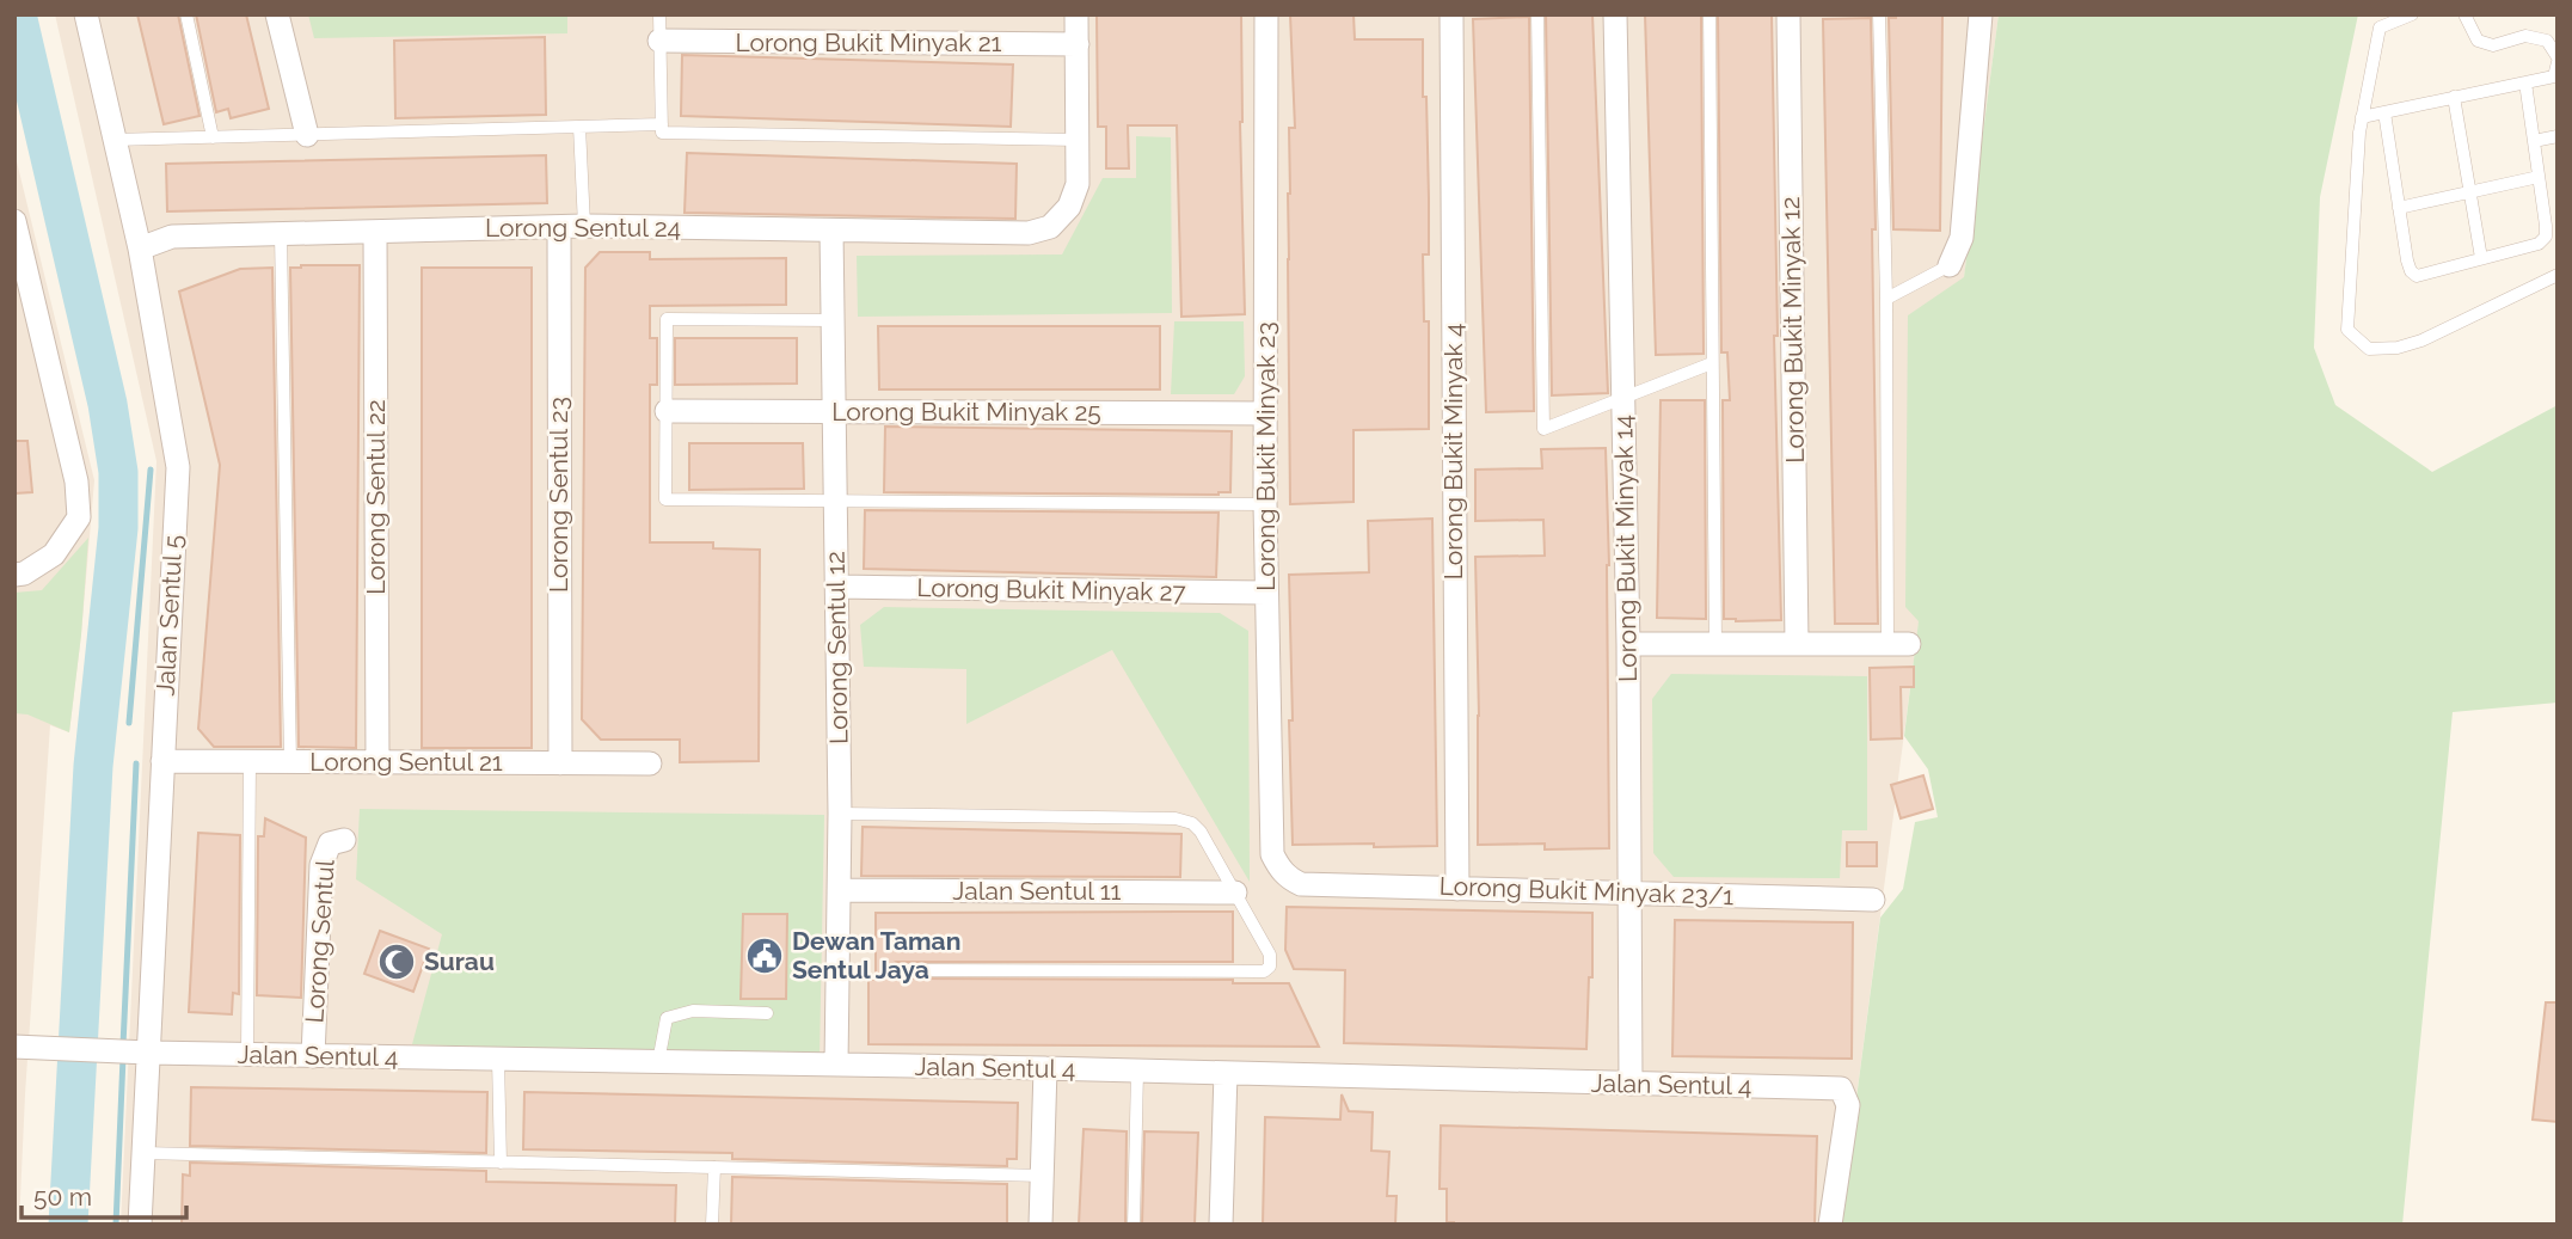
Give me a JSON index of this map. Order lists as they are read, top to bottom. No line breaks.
{"streets":{"street":["Lorong Bukit Minyak 21","Lorong Sentul 24","Lorong Bukit Minyak 12","Lorong Bukit Minyak 25","Lorong Bukit Minyak 4","Lorong Bukit Minyak 23","Lorong Sentul 23","Lorong Sentul 22","Lorong Bukit Minyak 14","Lorong Bukit Minyak 27","Jalan Sentul 5","Lorong Sentul 12","Lorong Sentul 21","Jalan Sentul 11","Lorong Bukit Minyak 23/1","Lorong Sentul","Jalan Sentul 4"]},"crossings":[["Lorong Sentul 24","Lorong Sentul 23"],["Lorong Sentul 24","Lorong Sentul 22"],["Lorong Sentul 24","Jalan Sentul 5"],["Lorong Sentul 24","Lorong Sentul 12"],["Lorong Bukit Minyak 25","Lorong Bukit Minyak 23"],["Lorong Bukit Minyak 25","Lorong Sentul 12"],["Lorong Bukit Minyak 4","Lorong Bukit Minyak 23/1"],["Lorong Bukit Minyak 23","Lorong Bukit Minyak 27"],["Lorong Bukit Minyak 23","Lorong Bukit Minyak 23/1"],["Lorong Sentul 23","Lorong Sentul 21"],["Lorong Sentul 22","Lorong Sentul 21"],["Lorong Bukit Minyak 14","Lorong Bukit Minyak 23/1"],["Lorong Bukit Minyak 14","Jalan Sentul 4"],["Lorong Bukit Minyak 27","Lorong Sentul 12"],["Jalan Sentul 5","Lorong Sentul 21"],["Jalan Sentul 5","Jalan Sentul 4"],["Lorong Sentul 12","Jalan Sentul 11"],["Lorong Sentul 12","Jalan Sentul 4"],["Lorong Sentul","Jalan Sentul 4"]],"places":{"public building":["Dewan Taman Sentul Jaya"],"mosque":["Surau"]},"scale_bar":"50 m"}
